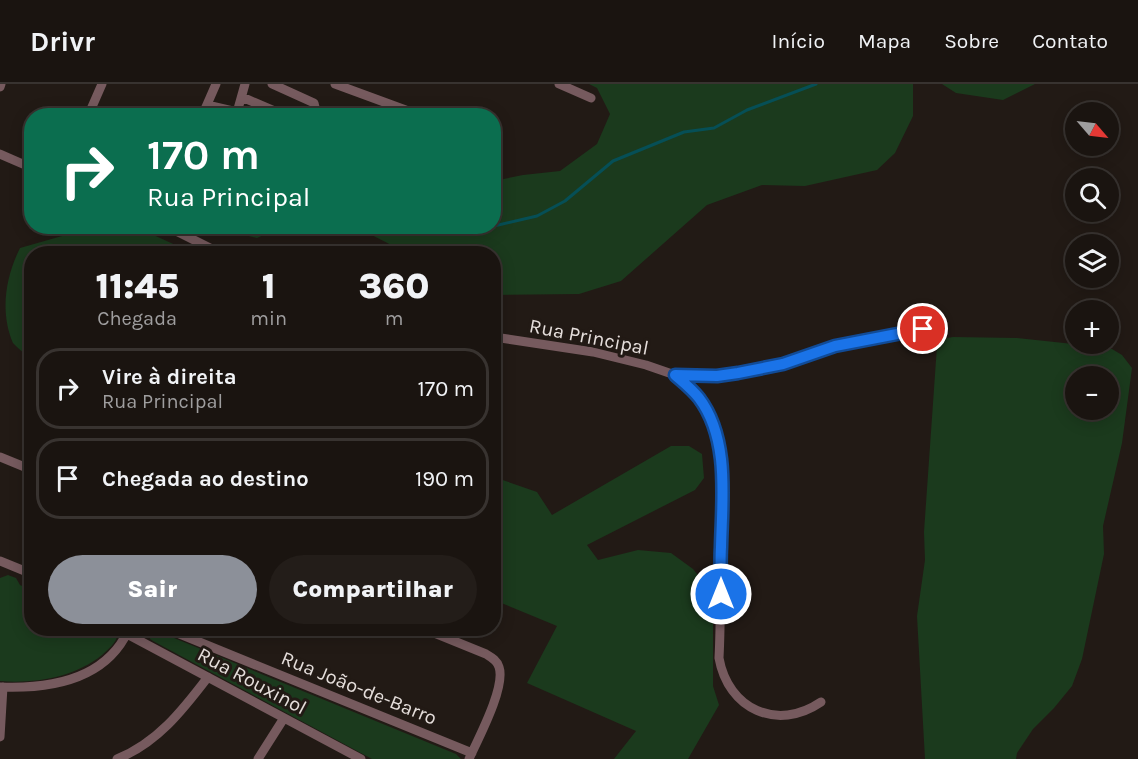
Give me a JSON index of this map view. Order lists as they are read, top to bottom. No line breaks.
{"streets":{"street":["Rua Principal","Rua Rouxinol","Rua João-de-Barro"]},"north":"bottom right","page":{"header":"Drivr","nav":["Início","Mapa","Sobre","Contato"],"map_buttons":["+","−"],"turn":["170 m","Rua Principal"],"eta":["11:45","Chegada","1","min","360","m"],"list":[{"name":"Vire à direita","note":"Rua Principal","value":"170 m"},{"name":"Chegada ao destino","value":"190 m"}],"buttons":["Sair","Compartilhar"]}}
